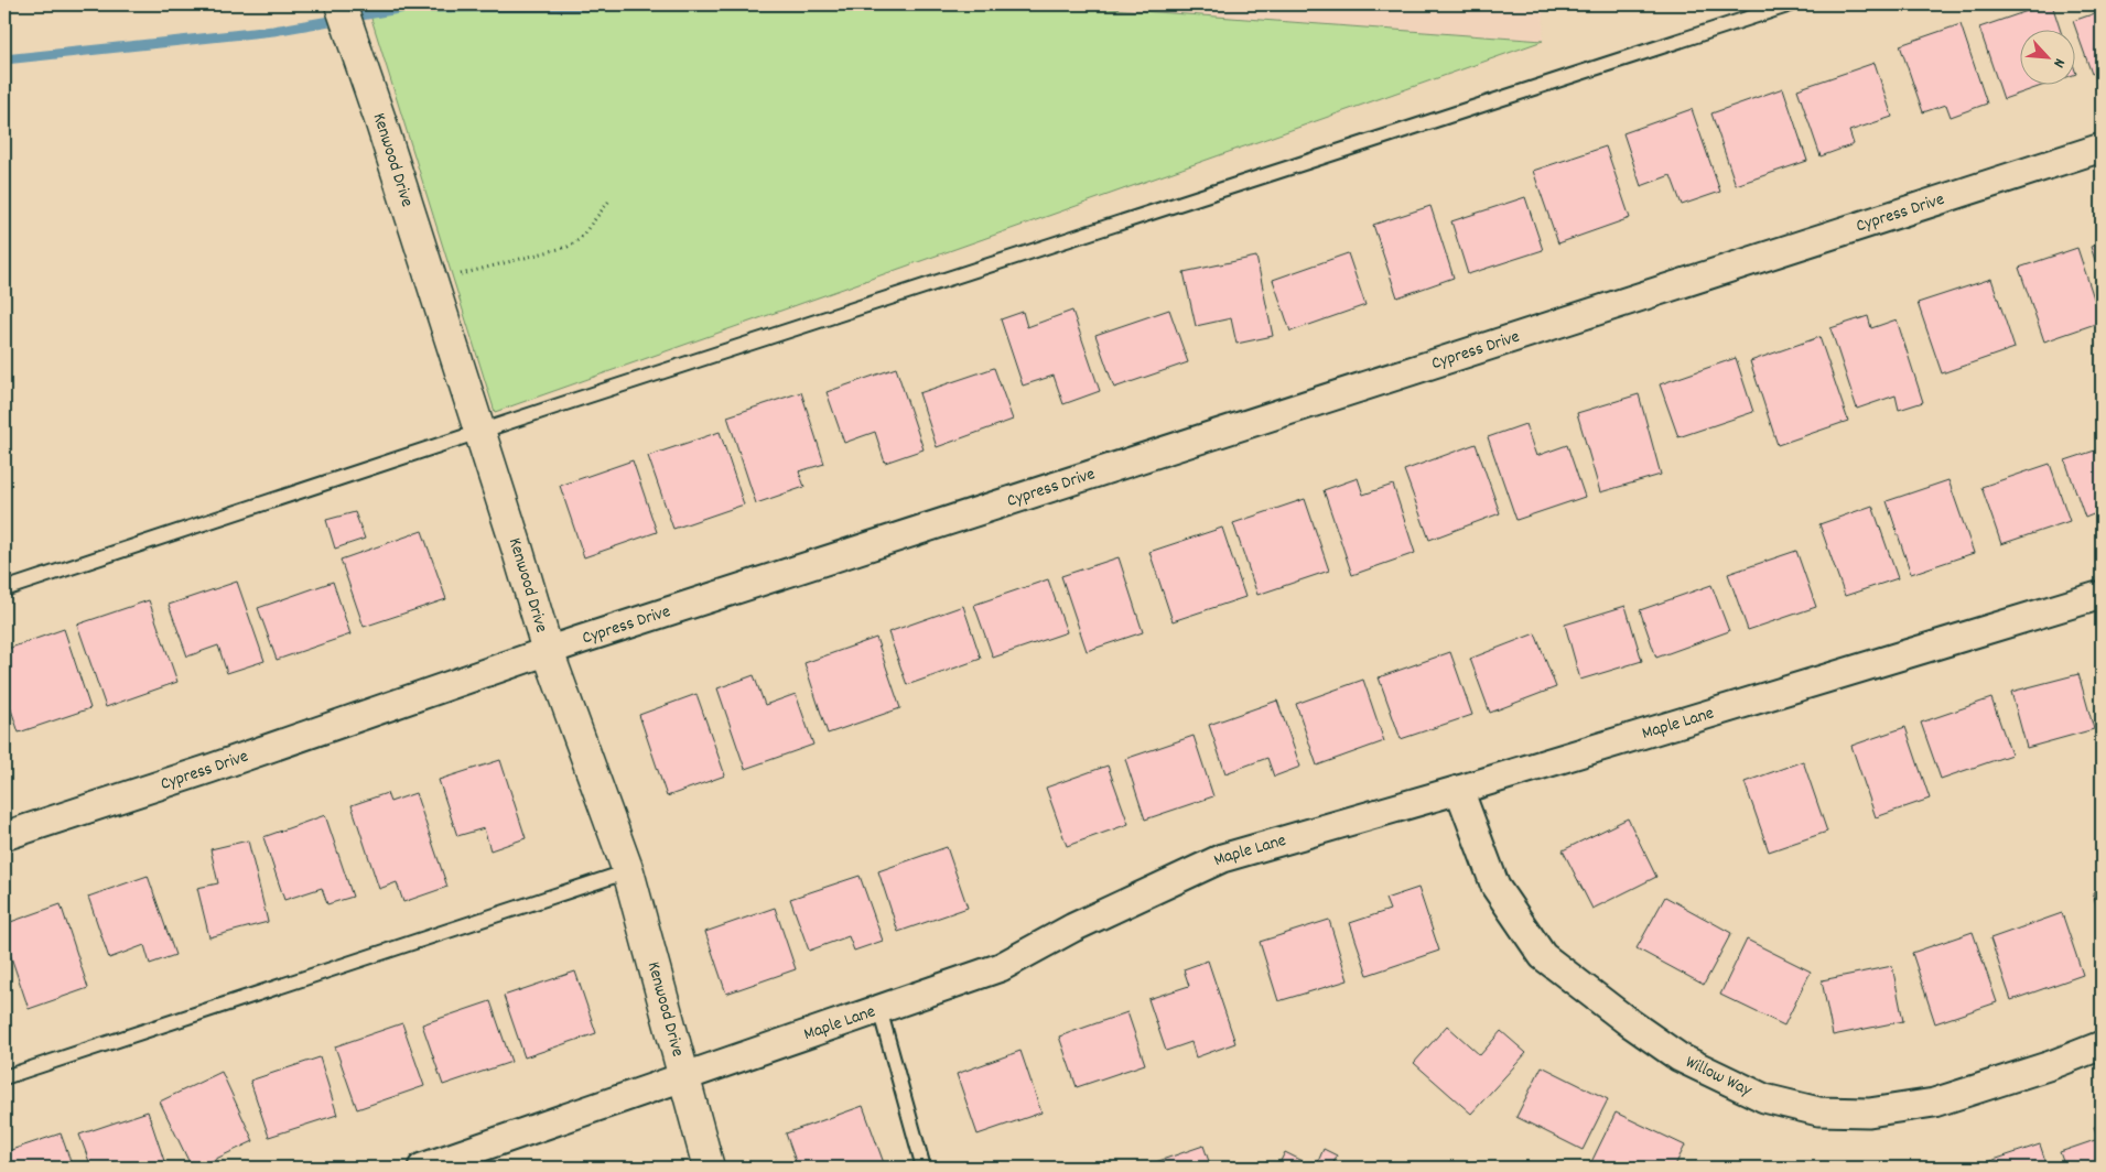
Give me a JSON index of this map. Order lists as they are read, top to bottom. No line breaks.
{"streets":{"street":["Kenwood Drive","Cypress Drive","Maple Lane","Willow Way"]},"crossings":[["Kenwood Drive","Cypress Drive"],["Kenwood Drive","Maple Lane"],["Maple Lane","Willow Way"]],"north":"bottom right"}
